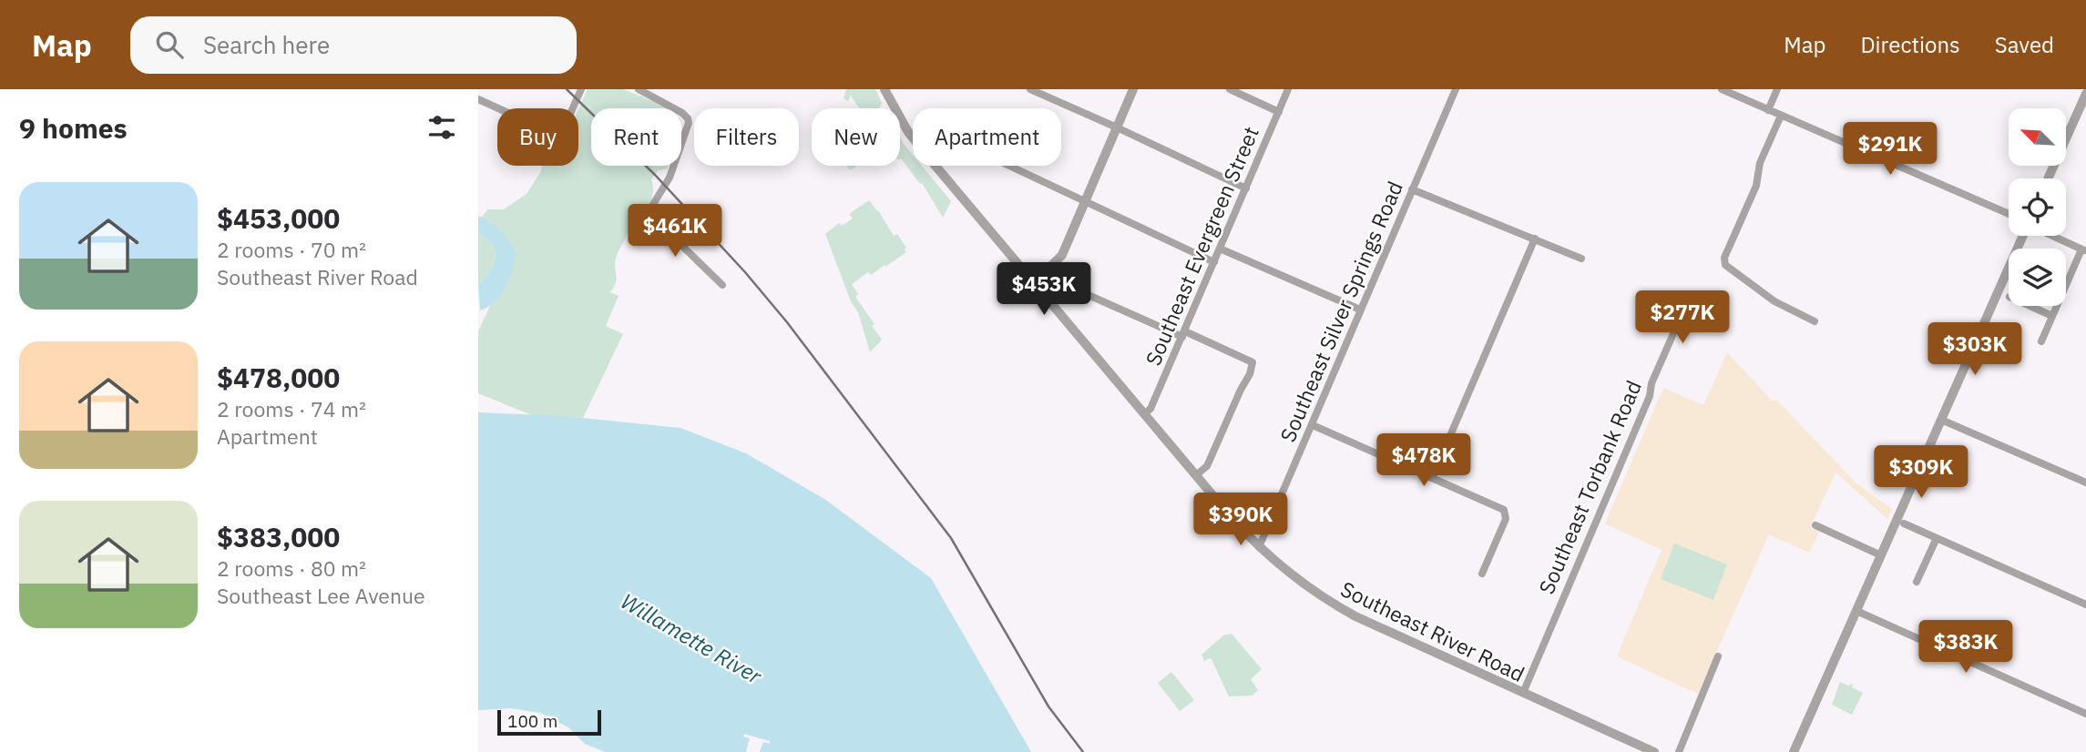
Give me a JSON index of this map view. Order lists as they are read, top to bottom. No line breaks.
{"streets":{"street":["Southeast Evergreen Street","Southeast Silver Springs Road","Southeast Torbank Road","Southeast River Road"]},"crossings":[["Southeast Evergreen Street","Southeast River Road"],["Southeast Silver Springs Road","Southeast River Road"],["Southeast Torbank Road","Southeast River Road"]],"water":["Willamette River"],"scale_bar":"100 m","north":"top left","page":{"header":"Map","search":"Search here","nav":["Map","Directions","Saved"],"heading":"9 homes","chip":["Buy","Rent","Filters","New","Apartment"],"price":["$291K","$461K","$453K","$277K","$303K","$478K","$309K","$390K","$383K"],"list":[{"name":"$453,000","note":"2 rooms · 70 m² · Southeast River Road"},{"name":"$478,000","note":"2 rooms · 74 m² · Apartment"},{"name":"$383,000","note":"2 rooms · 80 m² · Southeast Lee Avenue"}],"scale":"100 m"}}
